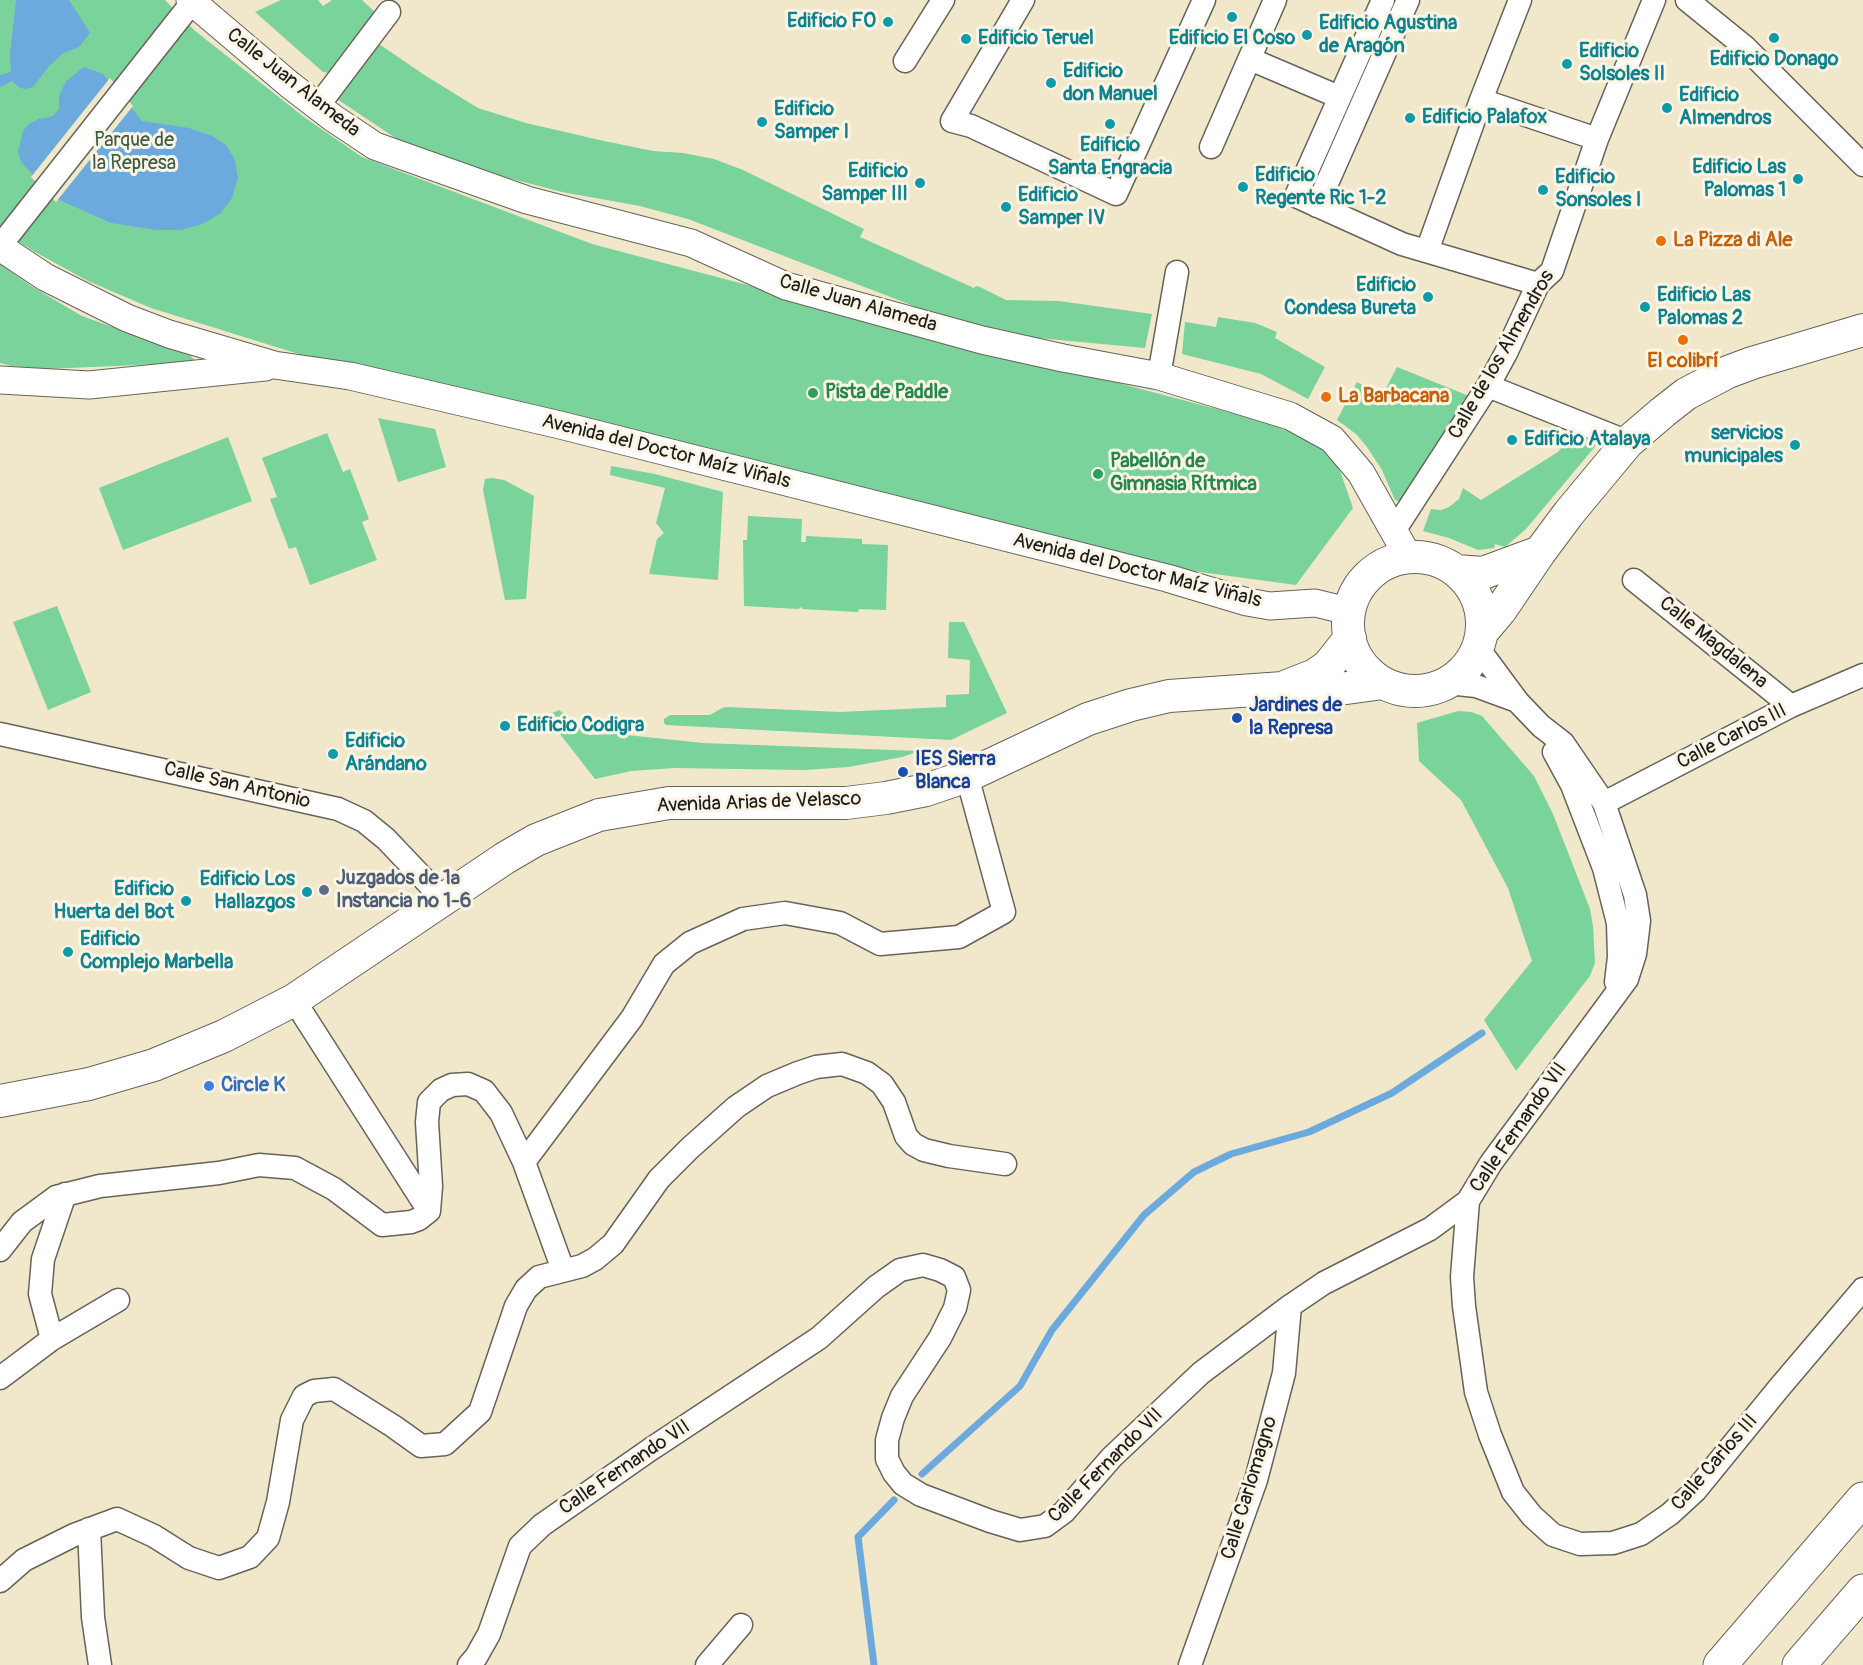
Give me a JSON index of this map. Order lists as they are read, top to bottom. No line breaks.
{"streets":{"main road":["Avenida Arias de Velasco"],"street":["Calle Juan Alameda","Calle de los Almendros","Avenida del Doctor Maíz Viñals","Calle Magdalena","Calle Carlos III","Calle San Antonio","Calle Fernando VII","Calle Carlomagno"]},"crossings":[["Calle Juan Alameda","Calle de los Almendros"],["Calle Juan Alameda","Avenida del Doctor Maíz Viñals"],["Calle Juan Alameda","Avenida Arias de Velasco"],["Calle Juan Alameda","Calle Fernando VII"],["Avenida del Doctor Maíz Viñals","Avenida Arias de Velasco"],["Avenida del Doctor Maíz Viñals","Calle Fernando VII"],["Calle Magdalena","Calle Carlos III"],["Calle Carlos III","Calle Fernando VII"],["Calle San Antonio","Avenida Arias de Velasco"],["Avenida Arias de Velasco","Calle Fernando VII"],["Calle Fernando VII","Calle Carlomagno"]],"parks":["Parque de la Represa"],"places":["Edificio El Coso","Edificio FO","Edificio Agustina de Aragón","Edificio Donago","Edificio Teruel","Edificio Solsoles II","Edificio don Manuel","Edificio Almendros","Edificio Palafox","Edificio Samper I","Edificio Santa Engracia","Edificio Las Palomas 1","Edificio Samper III","Edificio Regente Ric 1-2","Edificio Sonsoles I","Edificio Samper IV","La Pizza di Ale","Edificio Condesa Bureta","Edificio Las Palomas 2","El colibrí","Pista de Paddle","La Barbacana","Edificio Atalaya","servicios municipales","Pabellón de Gimnasia Rítmica","Jardines de la Represa","Edificio Codigra","Edificio Arándano","IES Sierra Blanca","Juzgados de 1ª Instancia nº 1-6","Edificio Los Hallazgos","Edificio Huerta del Bot","Edificio Complejo Marbella","Circle K"]}
